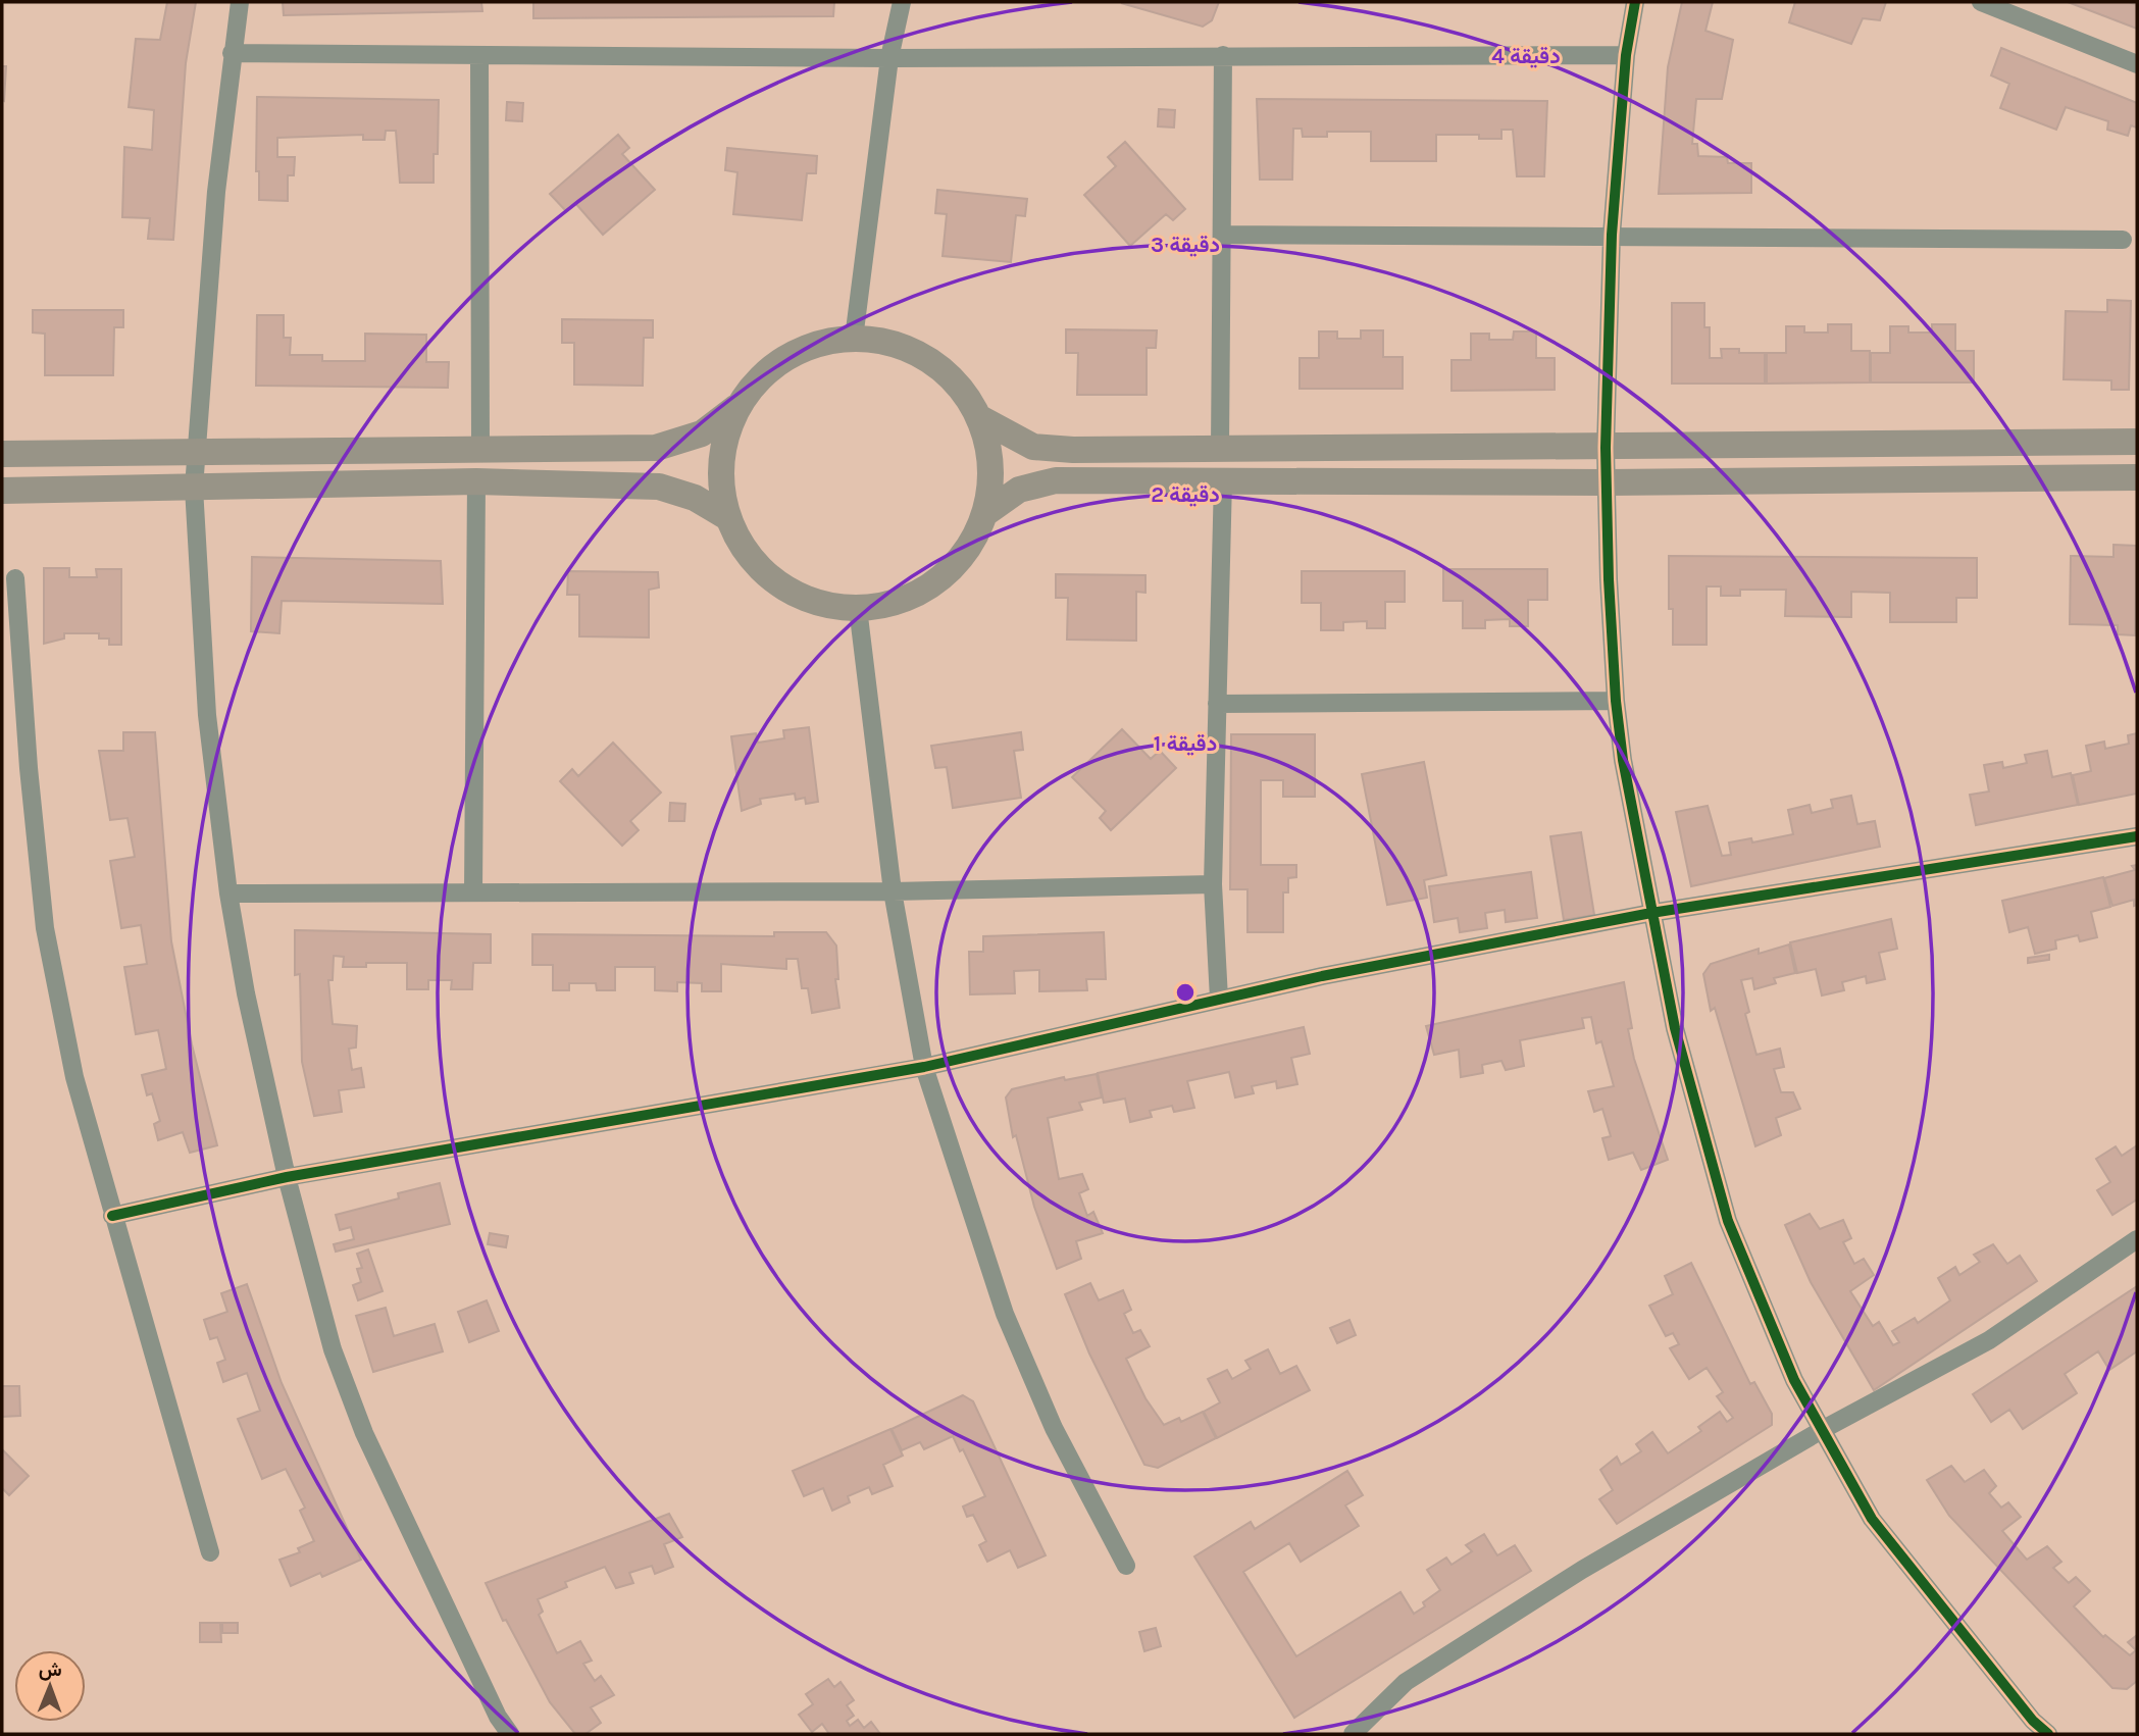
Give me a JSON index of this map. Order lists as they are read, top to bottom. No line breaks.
{"north":"top","rings":["4 دقيقة","3 دقيقة","2 دقيقة","1 دقيقة"]}
